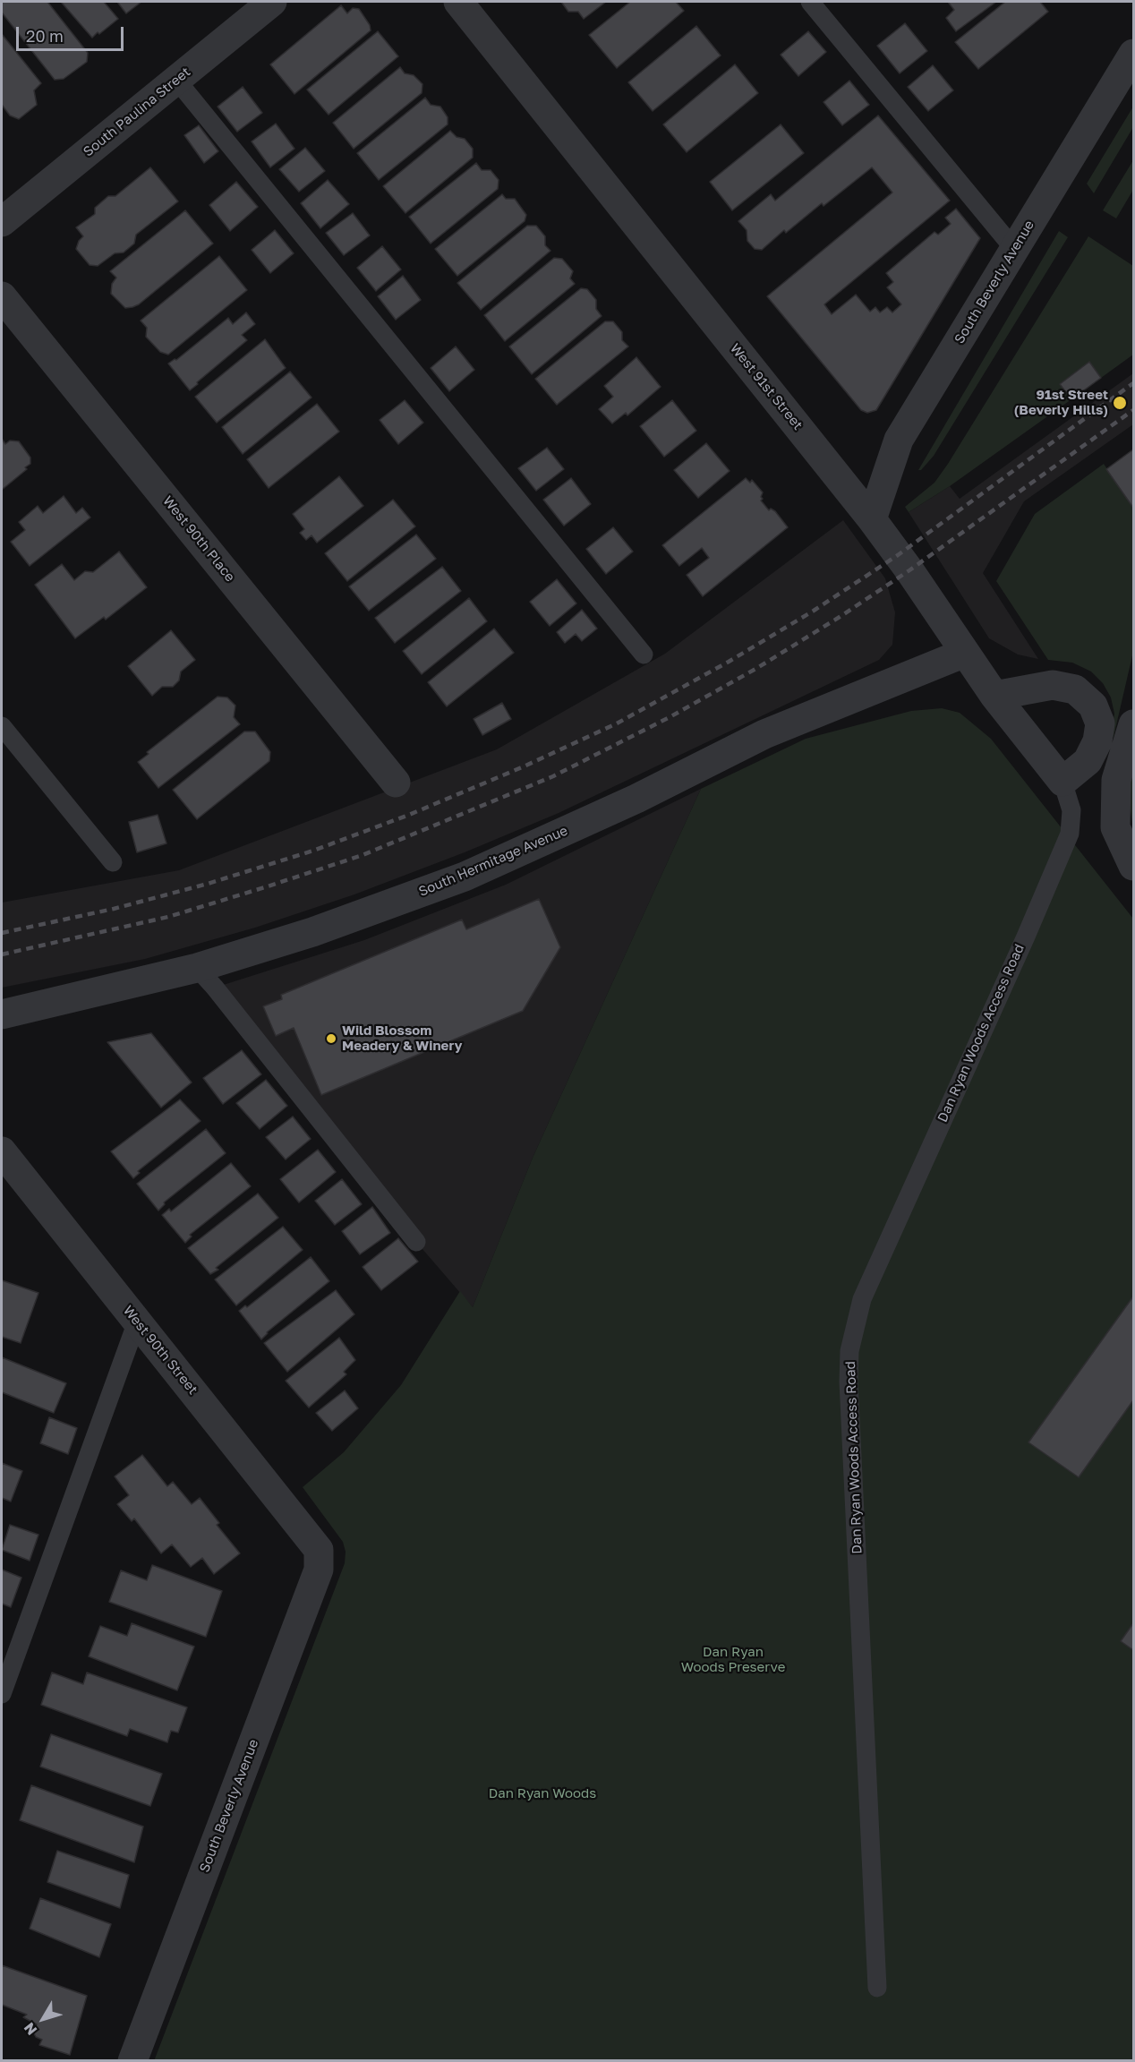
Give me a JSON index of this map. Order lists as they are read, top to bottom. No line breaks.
{"streets":{"street":["South Paulina Street","South Beverly Avenue","West 91st Street","West 90th Place","South Hermitage Avenue","West 90th Street"],"lane":["Dan Ryan Woods Access Road"]},"crossings":[["South Beverly Avenue","West 91st Street"],["South Beverly Avenue","West 90th Street"],["West 91st Street","South Hermitage Avenue"],["West 91st Street","Dan Ryan Woods Access Road"]],"parks":["Dan Ryan Woods Preserve","Dan Ryan Woods"],"places":["91st Street (Beverly Hills)","Wild Blossom Meadery & Winery"],"scale_bar":"20 m","north":"bottom left"}
